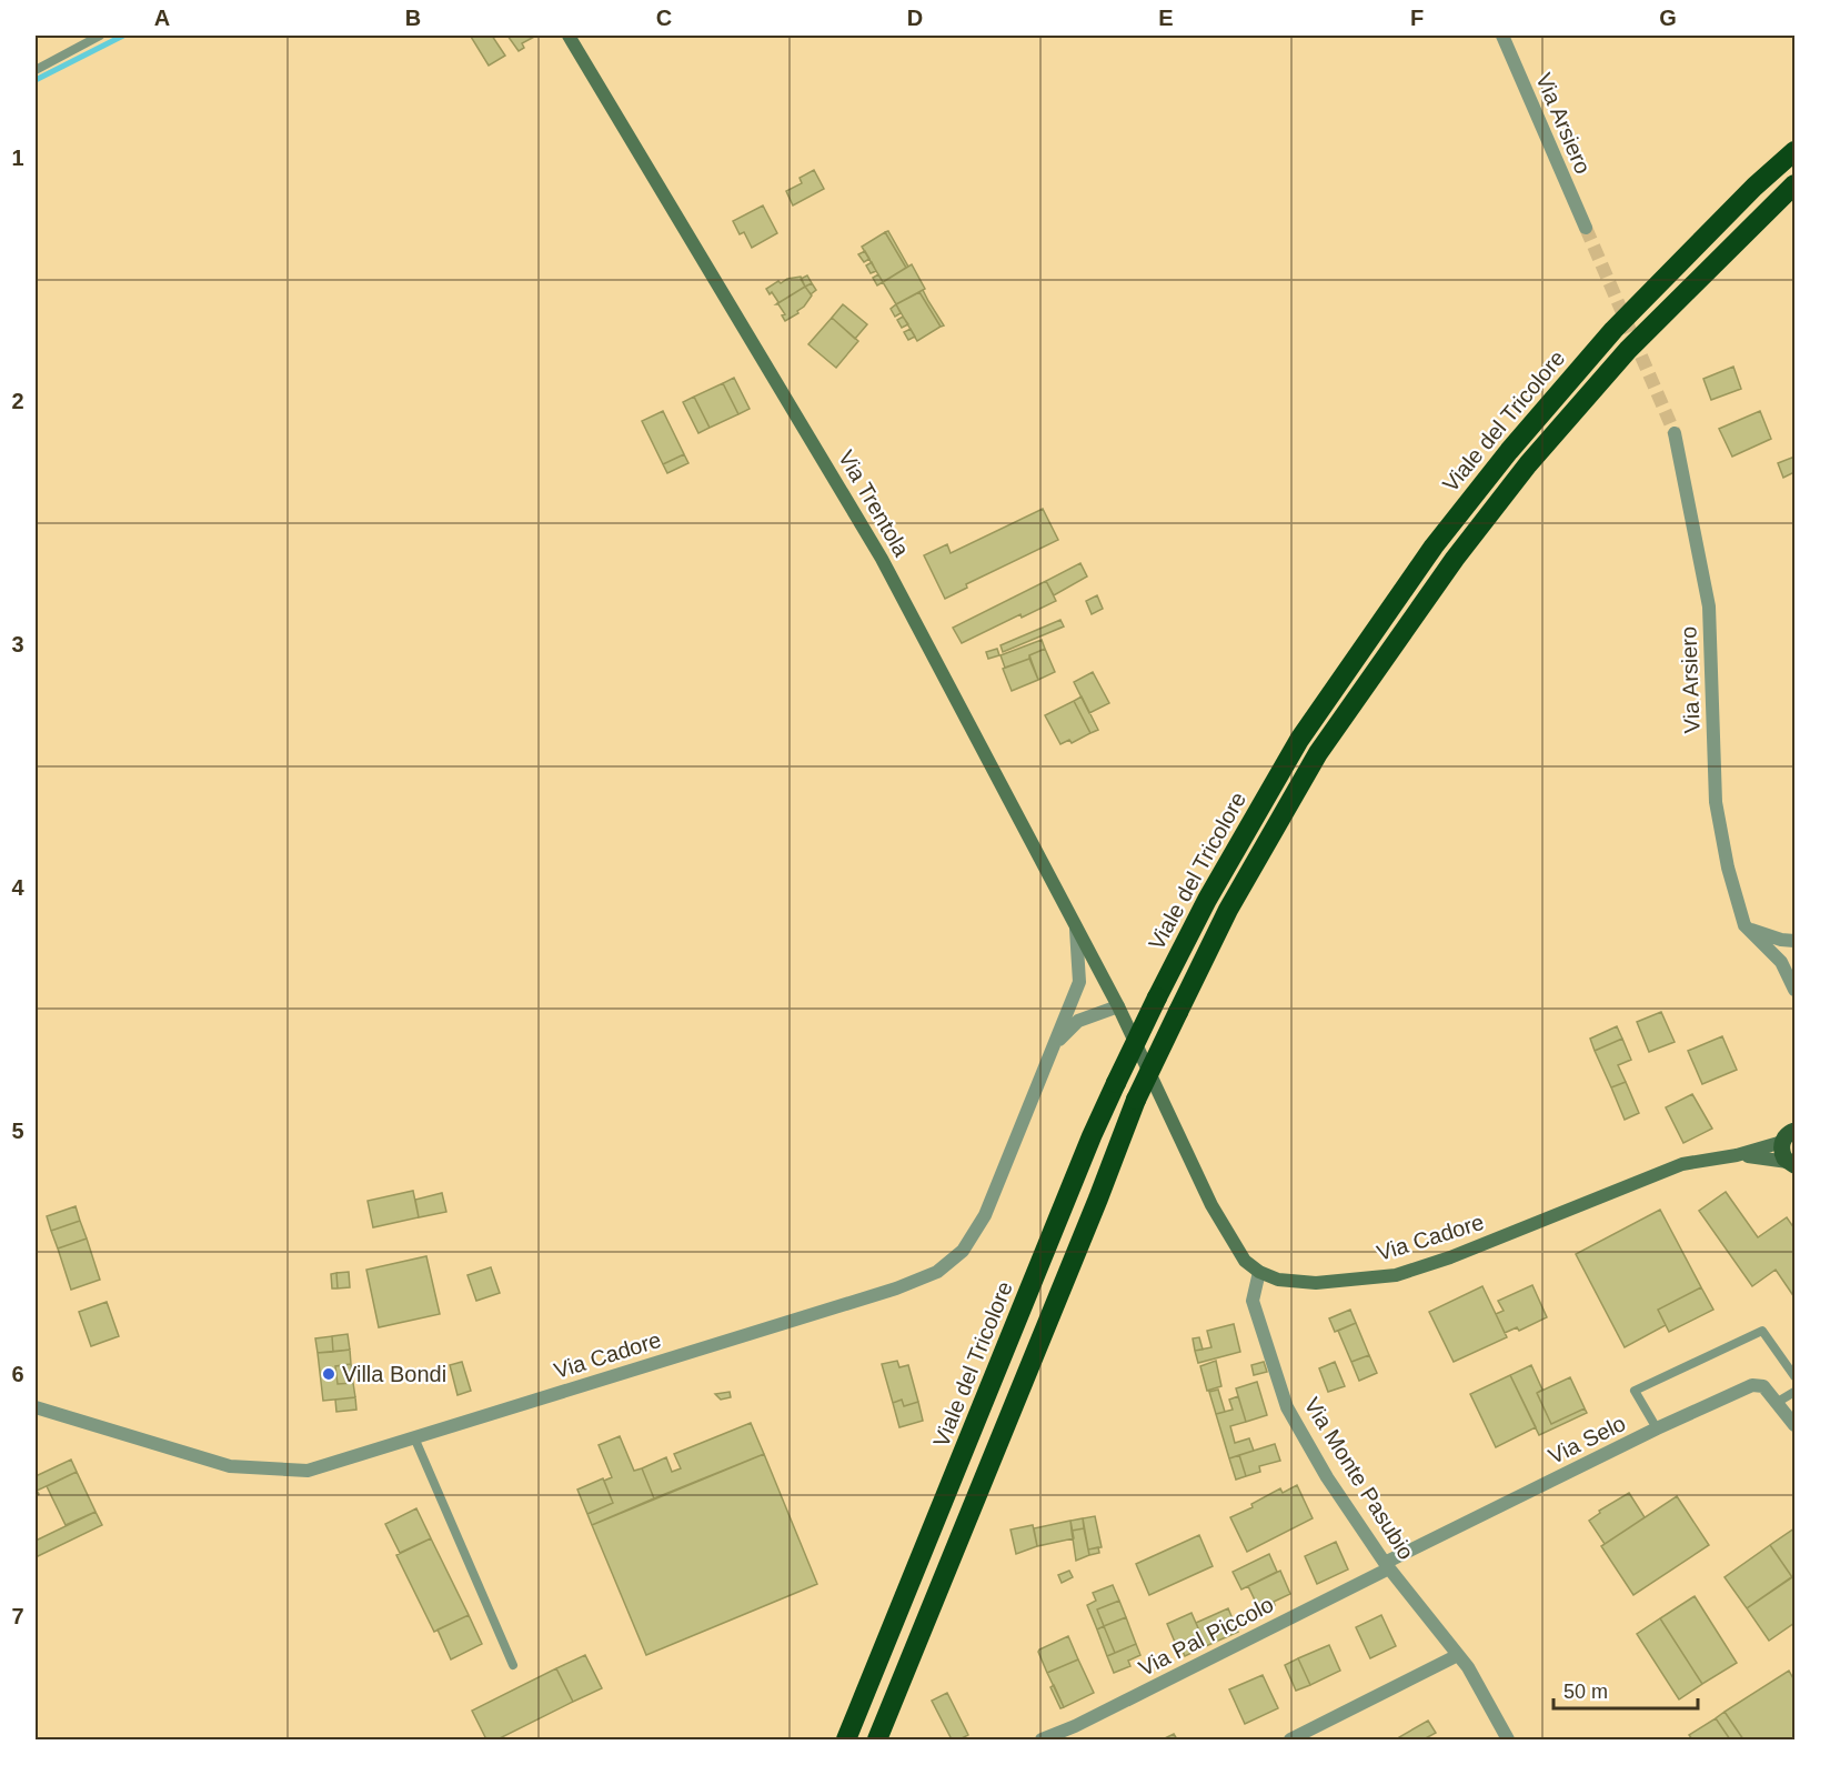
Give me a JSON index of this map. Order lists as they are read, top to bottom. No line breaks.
{"streets":{"highway":["Viale del Tricolore"],"street":["Via Arsiero","Via Trentola","Via Cadore","Via Selo","Via Monte Pasubio","Via Pal Piccolo"]},"crossings":[["Via Trentola","Via Cadore"],["Via Cadore","Via Monte Pasubio"],["Via Selo","Via Monte Pasubio"],["Via Selo","Via Pal Piccolo"],["Via Monte Pasubio","Via Pal Piccolo"]],"places":["Villa Bondi"],"scale_bar":"50 m","grid":{"columns":["A","B","C","D","E","F","G"],"rows":["1","2","3","4","5","6","7"]}}
